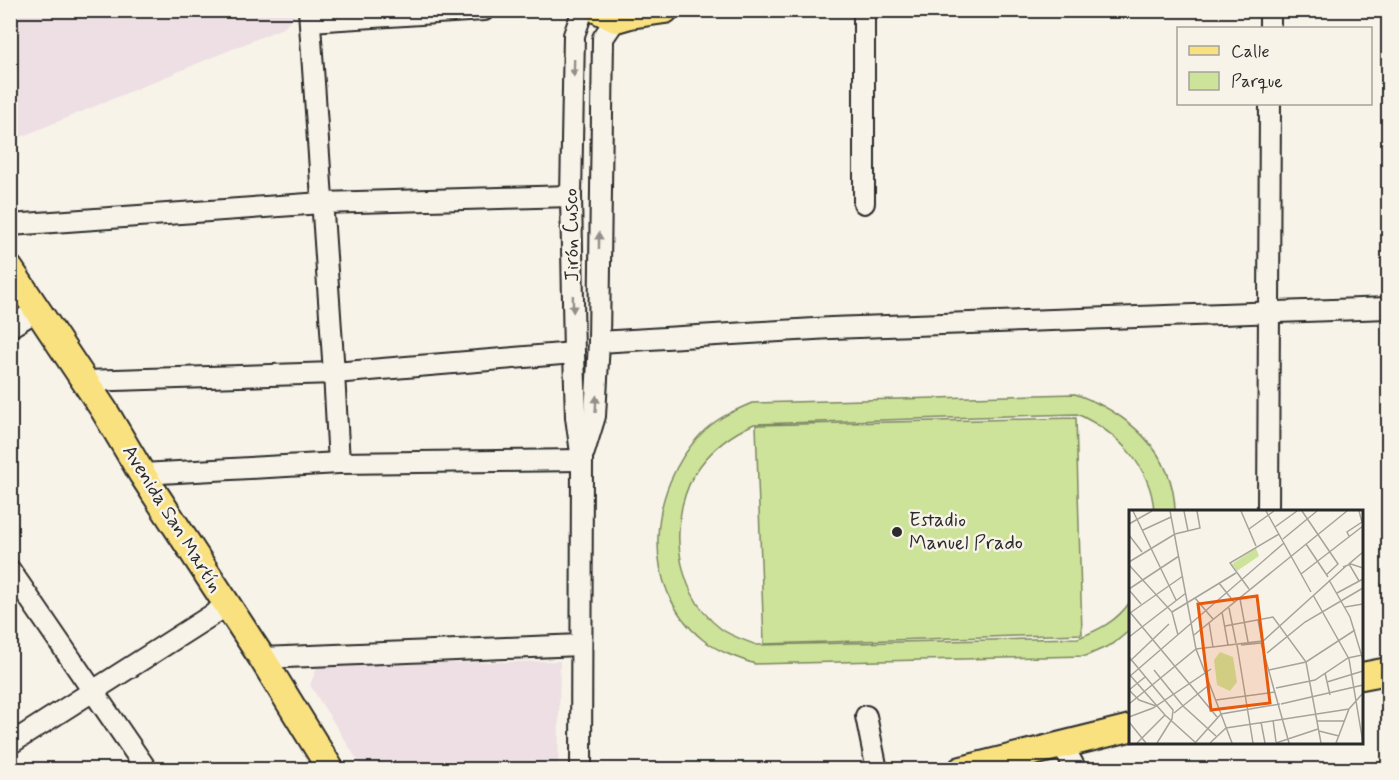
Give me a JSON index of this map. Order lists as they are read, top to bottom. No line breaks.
{"streets":{"main road":["Avenida San Martín"],"street":["Jirón Cusco"]},"places":["Estadio Manuel Prado"],"legend":["Calle","Parque"]}
